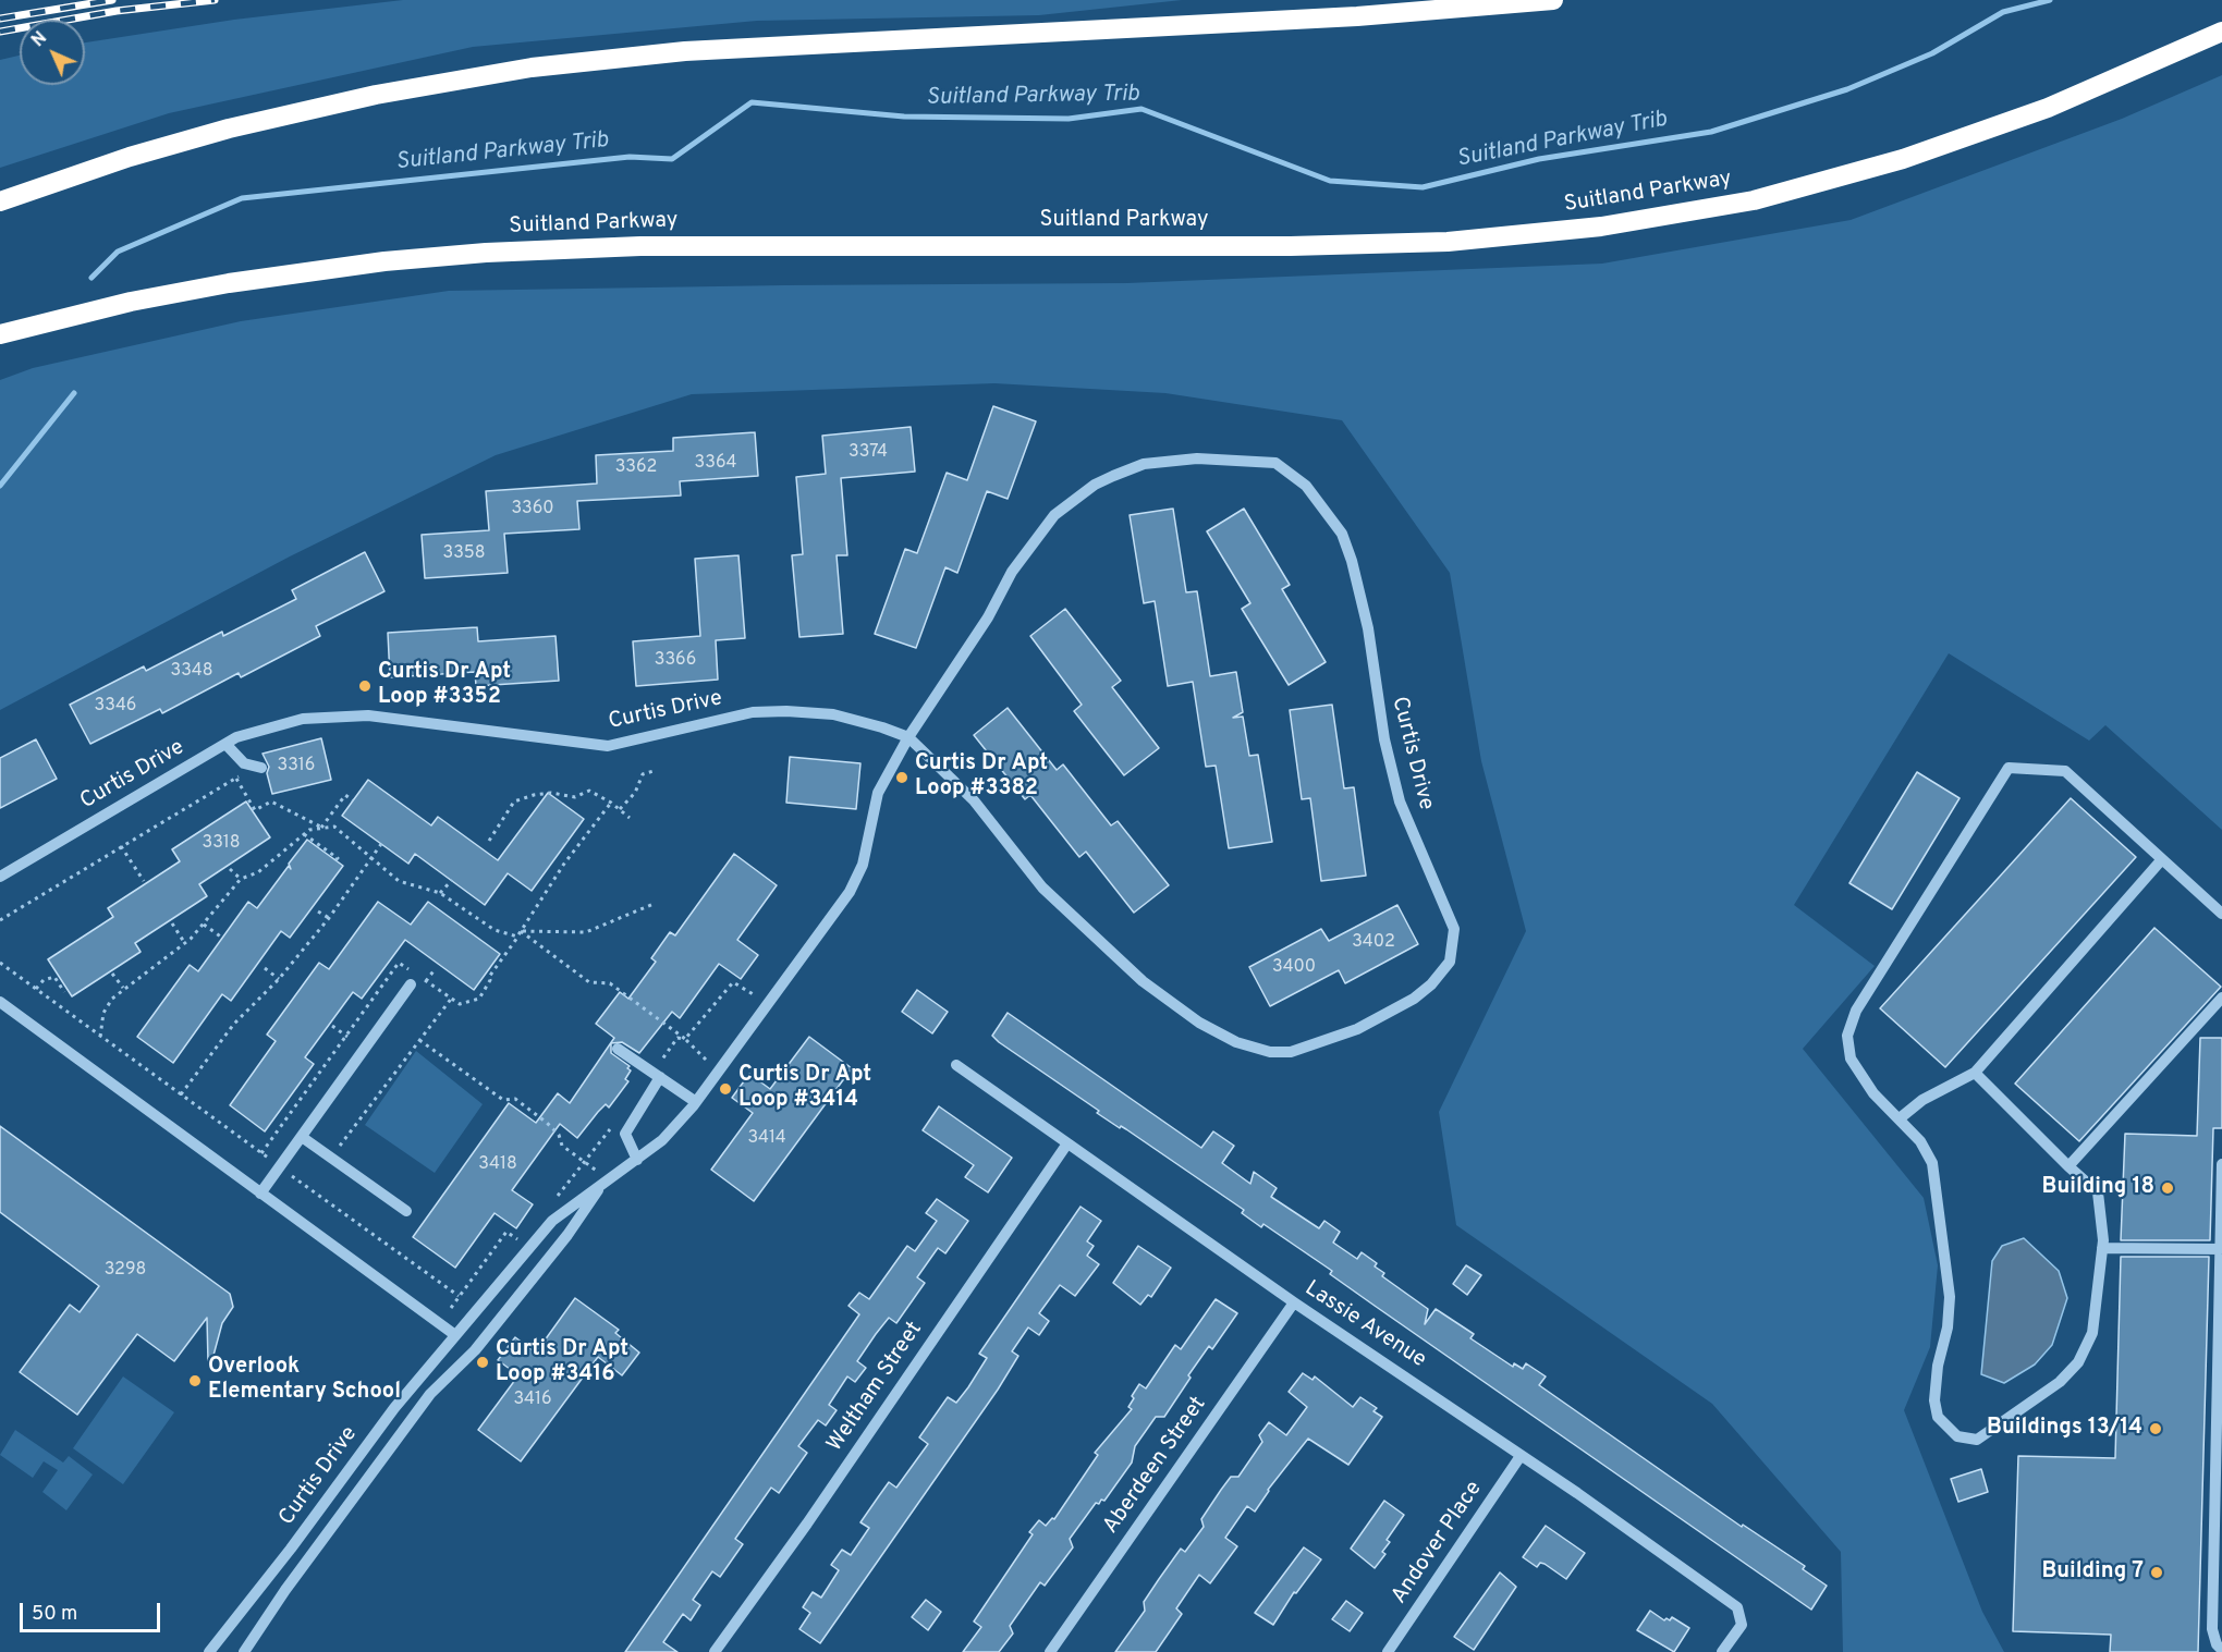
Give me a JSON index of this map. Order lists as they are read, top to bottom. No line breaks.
{"streets":{"highway":["Suitland Parkway"],"street":["Curtis Drive","Lassie Avenue","Weltham Street","Aberdeen Street","Andover Place"]},"crossings":[["Lassie Avenue","Weltham Street"],["Lassie Avenue","Aberdeen Street"],["Lassie Avenue","Andover Place"]],"water":["Suitland Parkway Trib"],"places":["Curtis Dr Apt Loop #3352","Curtis Dr Apt Loop #3382","Curtis Dr Apt Loop #3414","Building 18","Curtis Dr Apt Loop #3416","Overlook Elementary School","Buildings 13/14","Building 7"],"house_numbers":["3374","3364","3362","3360","3358","3366","3348","3346","3316","3318","3402","3400","3414","3418","3298","3416"],"scale_bar":"50 m","north":"top left"}
